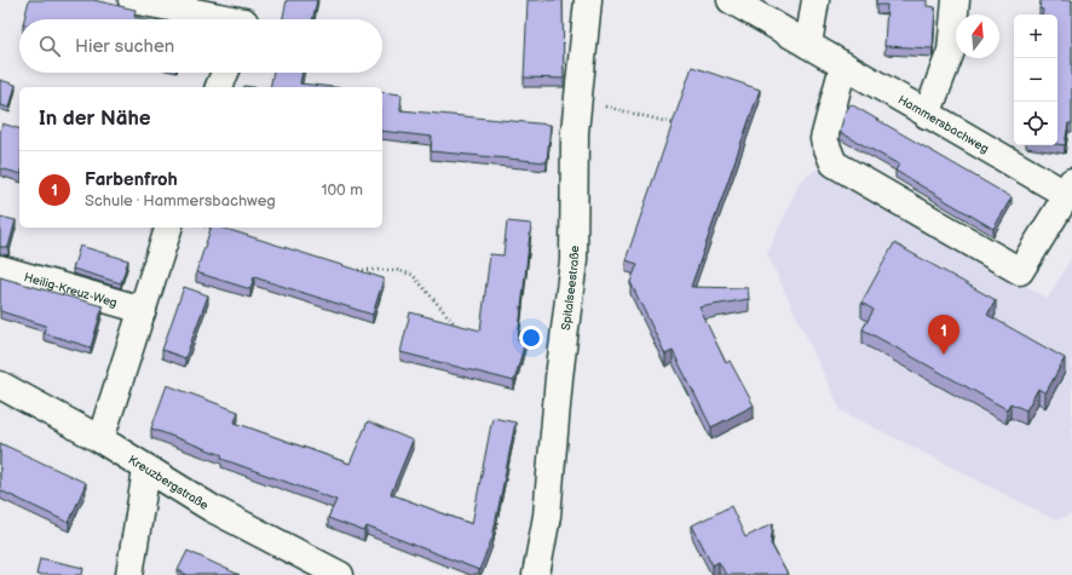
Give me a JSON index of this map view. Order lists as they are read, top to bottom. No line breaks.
{"streets":{"street":["Hammersbachweg","Spitalseestraße","Heilig-Kreuz-Weg","Kreuzbergstraße"]},"north":"top","page":{"map_buttons":["+","−"],"search":"Hier suchen","heading":"In der Nähe","list":[{"mark":"1","name":"Farbenfroh","note":"Schule · Hammersbachweg","value":"100 m"}],"pins":"1"}}
